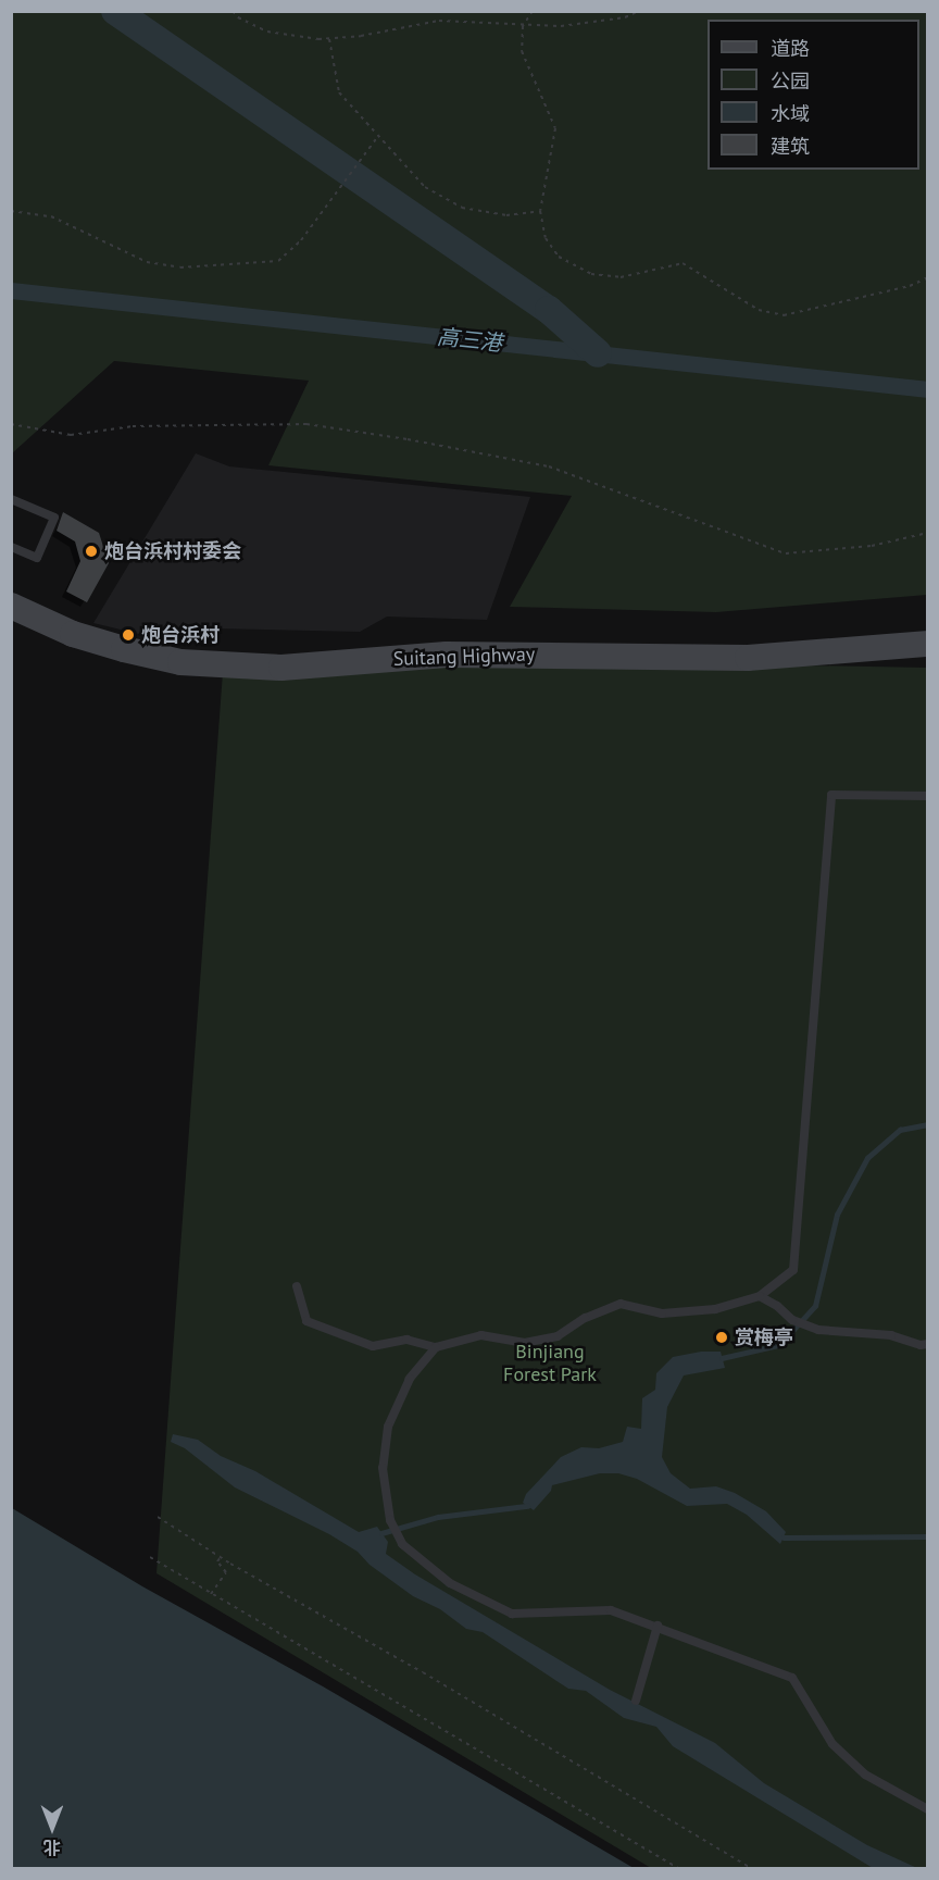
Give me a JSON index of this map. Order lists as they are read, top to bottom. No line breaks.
{"streets":{"street":["Suitang Highway"]},"water":["高三港"],"parks":["Binjiang Forest Park"],"places":["炮台浜村村委会","炮台浜村","赏梅亭"],"legend":["道路","公园","水域","建筑"],"north":"bottom"}
